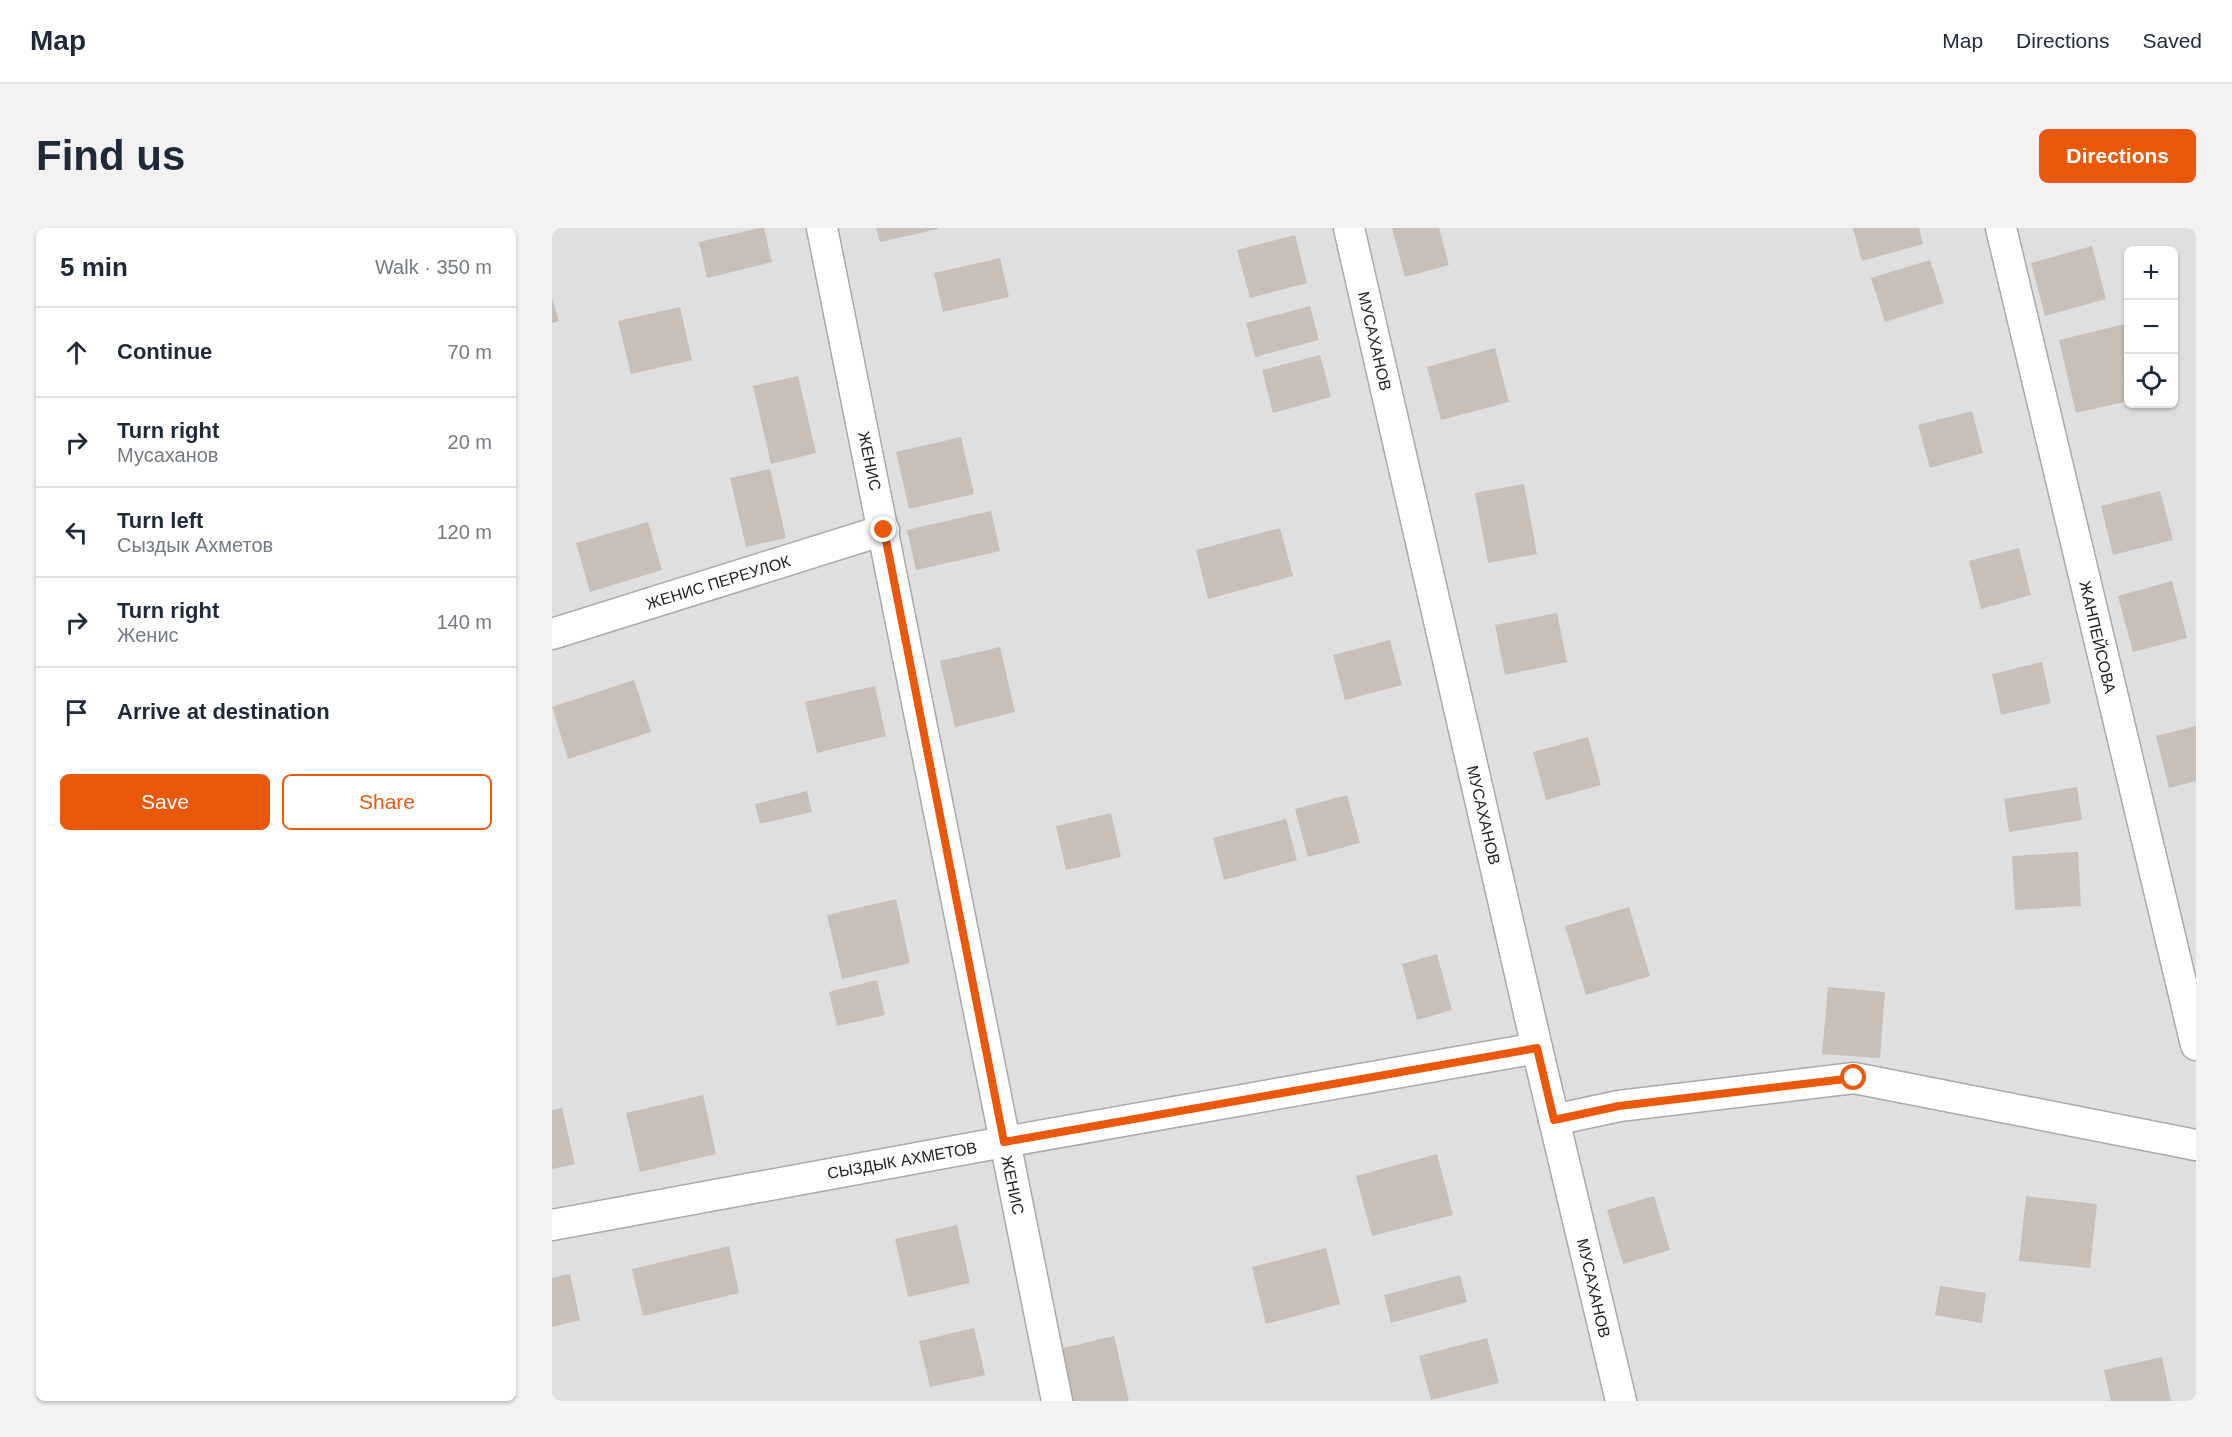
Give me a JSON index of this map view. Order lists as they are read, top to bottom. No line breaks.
{"streets":{"street":["МУСАХАНОВ","ЖЕНИС","ЖЕНИС ПЕРЕУЛОК","ЖАНПЕЙСОВА","СЫЗДЫК АХМЕТОВ"]},"crossings":[["МУСАХАНОВ","СЫЗДЫК АХМЕТОВ"],["ЖЕНИС","ЖЕНИС ПЕРЕУЛОК"],["ЖЕНИС","СЫЗДЫК АХМЕТОВ"]],"page":{"header":"Map","nav":["Map","Directions","Saved"],"buttons":["Directions",["Save","Share"]],"title":"Find us","heading":["5 min","Walk · 350 m"],"map_buttons":["+","−"],"list":[["Continue","70 m"],["Turn right","Мусаханов","20 m"],["Turn left","Сыздык Ахметов","120 m"],["Turn right","Женис","140 m"],"Arrive at destination"]}}
